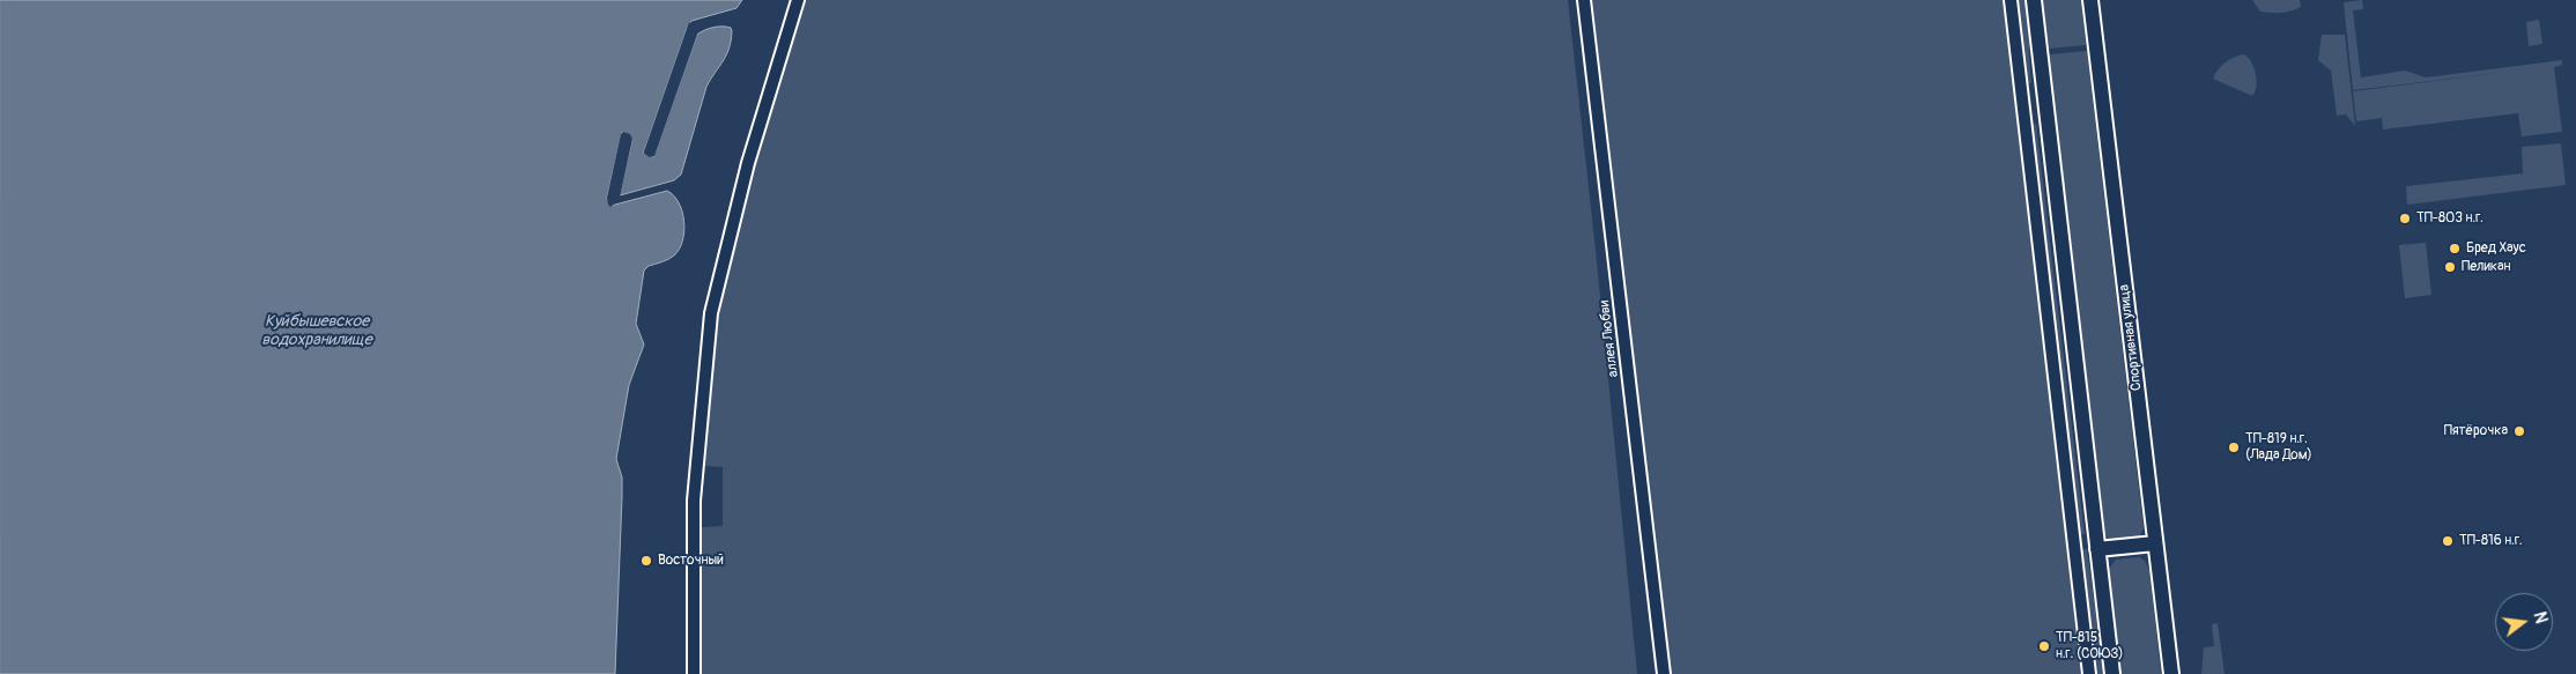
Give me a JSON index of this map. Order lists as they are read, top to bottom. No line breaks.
{"streets":{"main road":["Спортивная улица"],"street":["аллея Любви"]},"water":["Куйбышевское водохранилище"],"places":["ТП-803 н.г.","Бред Хаус","Пеликан","Пятёрочка","ТП-819 н.г. (Лада Дом)","ТП-816 н.г.","Восточный","ТП-815 н.г. (СОЮЗ)"],"north":"right"}
